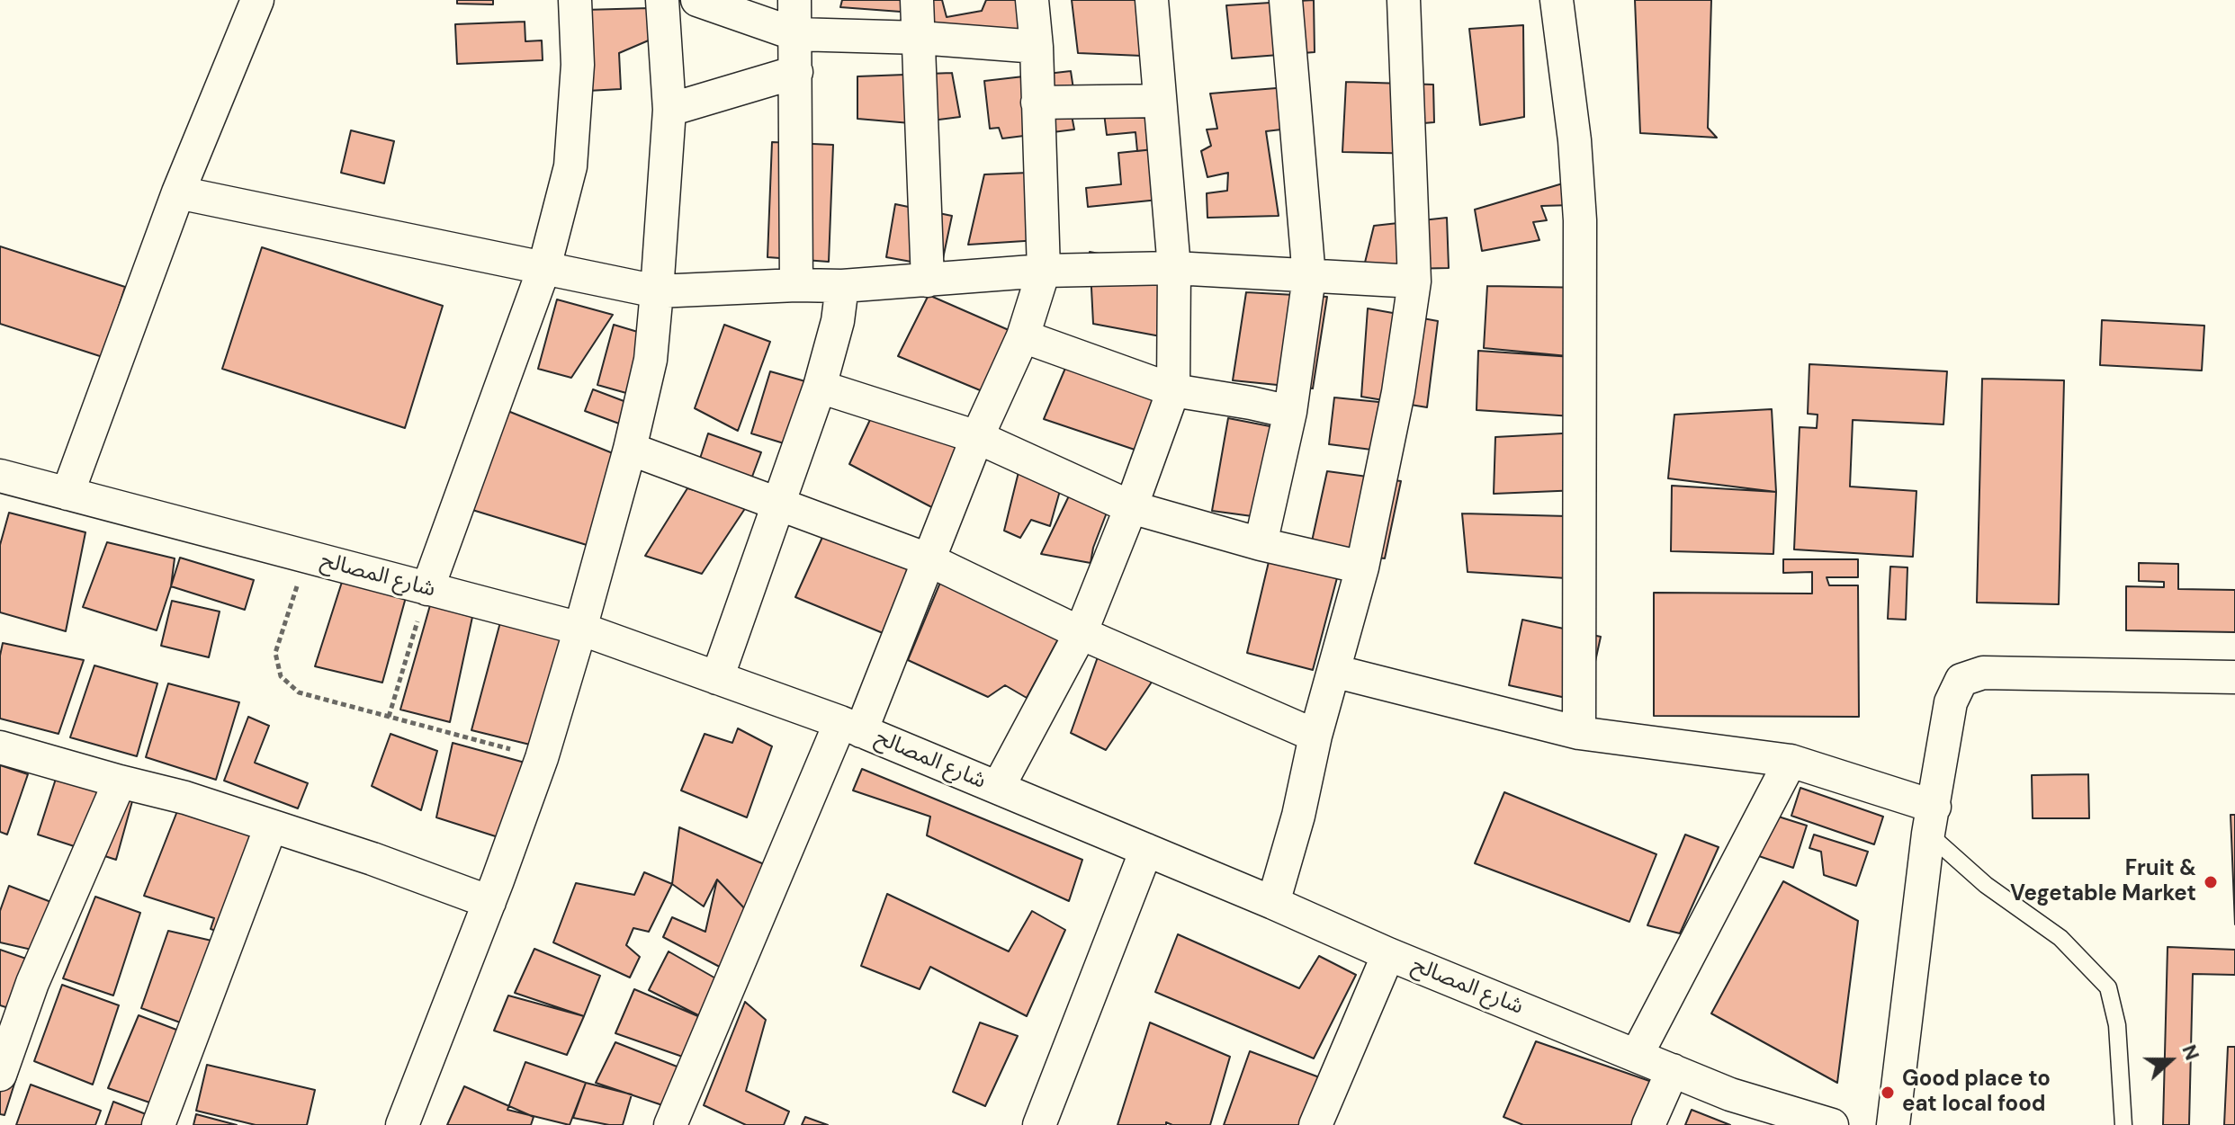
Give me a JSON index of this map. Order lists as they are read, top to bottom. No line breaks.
{"streets":{"street":["شارع المصالح"]},"places":["Fruit & Vegetable Market","Good place to eat local food"],"north":"right"}
